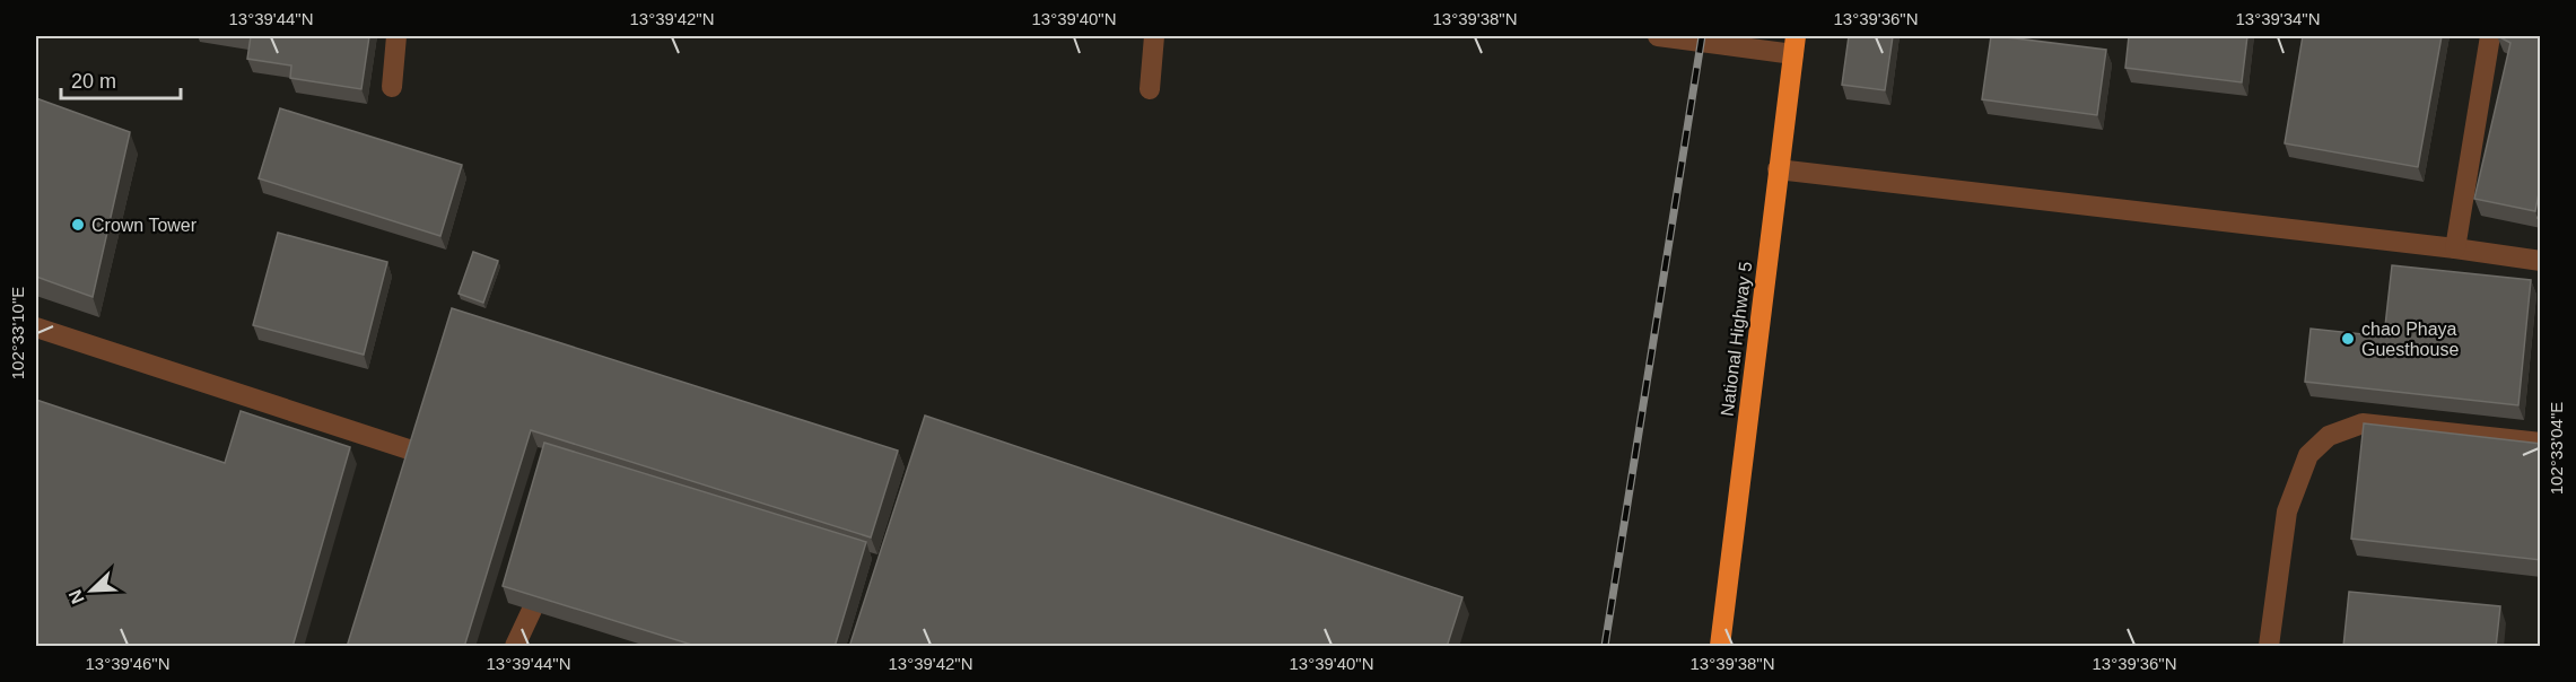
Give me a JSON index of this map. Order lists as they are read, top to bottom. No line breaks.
{"streets":{"highway":["National Highway 5"]},"places":["Crown Tower","chao Phaya Guesthouse"],"scale_bar":"20 m","north":"bottom left","coordinates":["13°39'44\"N","13°39'42\"N","13°39'40\"N","13°39'38\"N","13°39'36\"N","13°39'34\"N","102°33'10\"E","102°33'04\"E","13°39'46\"N"]}
